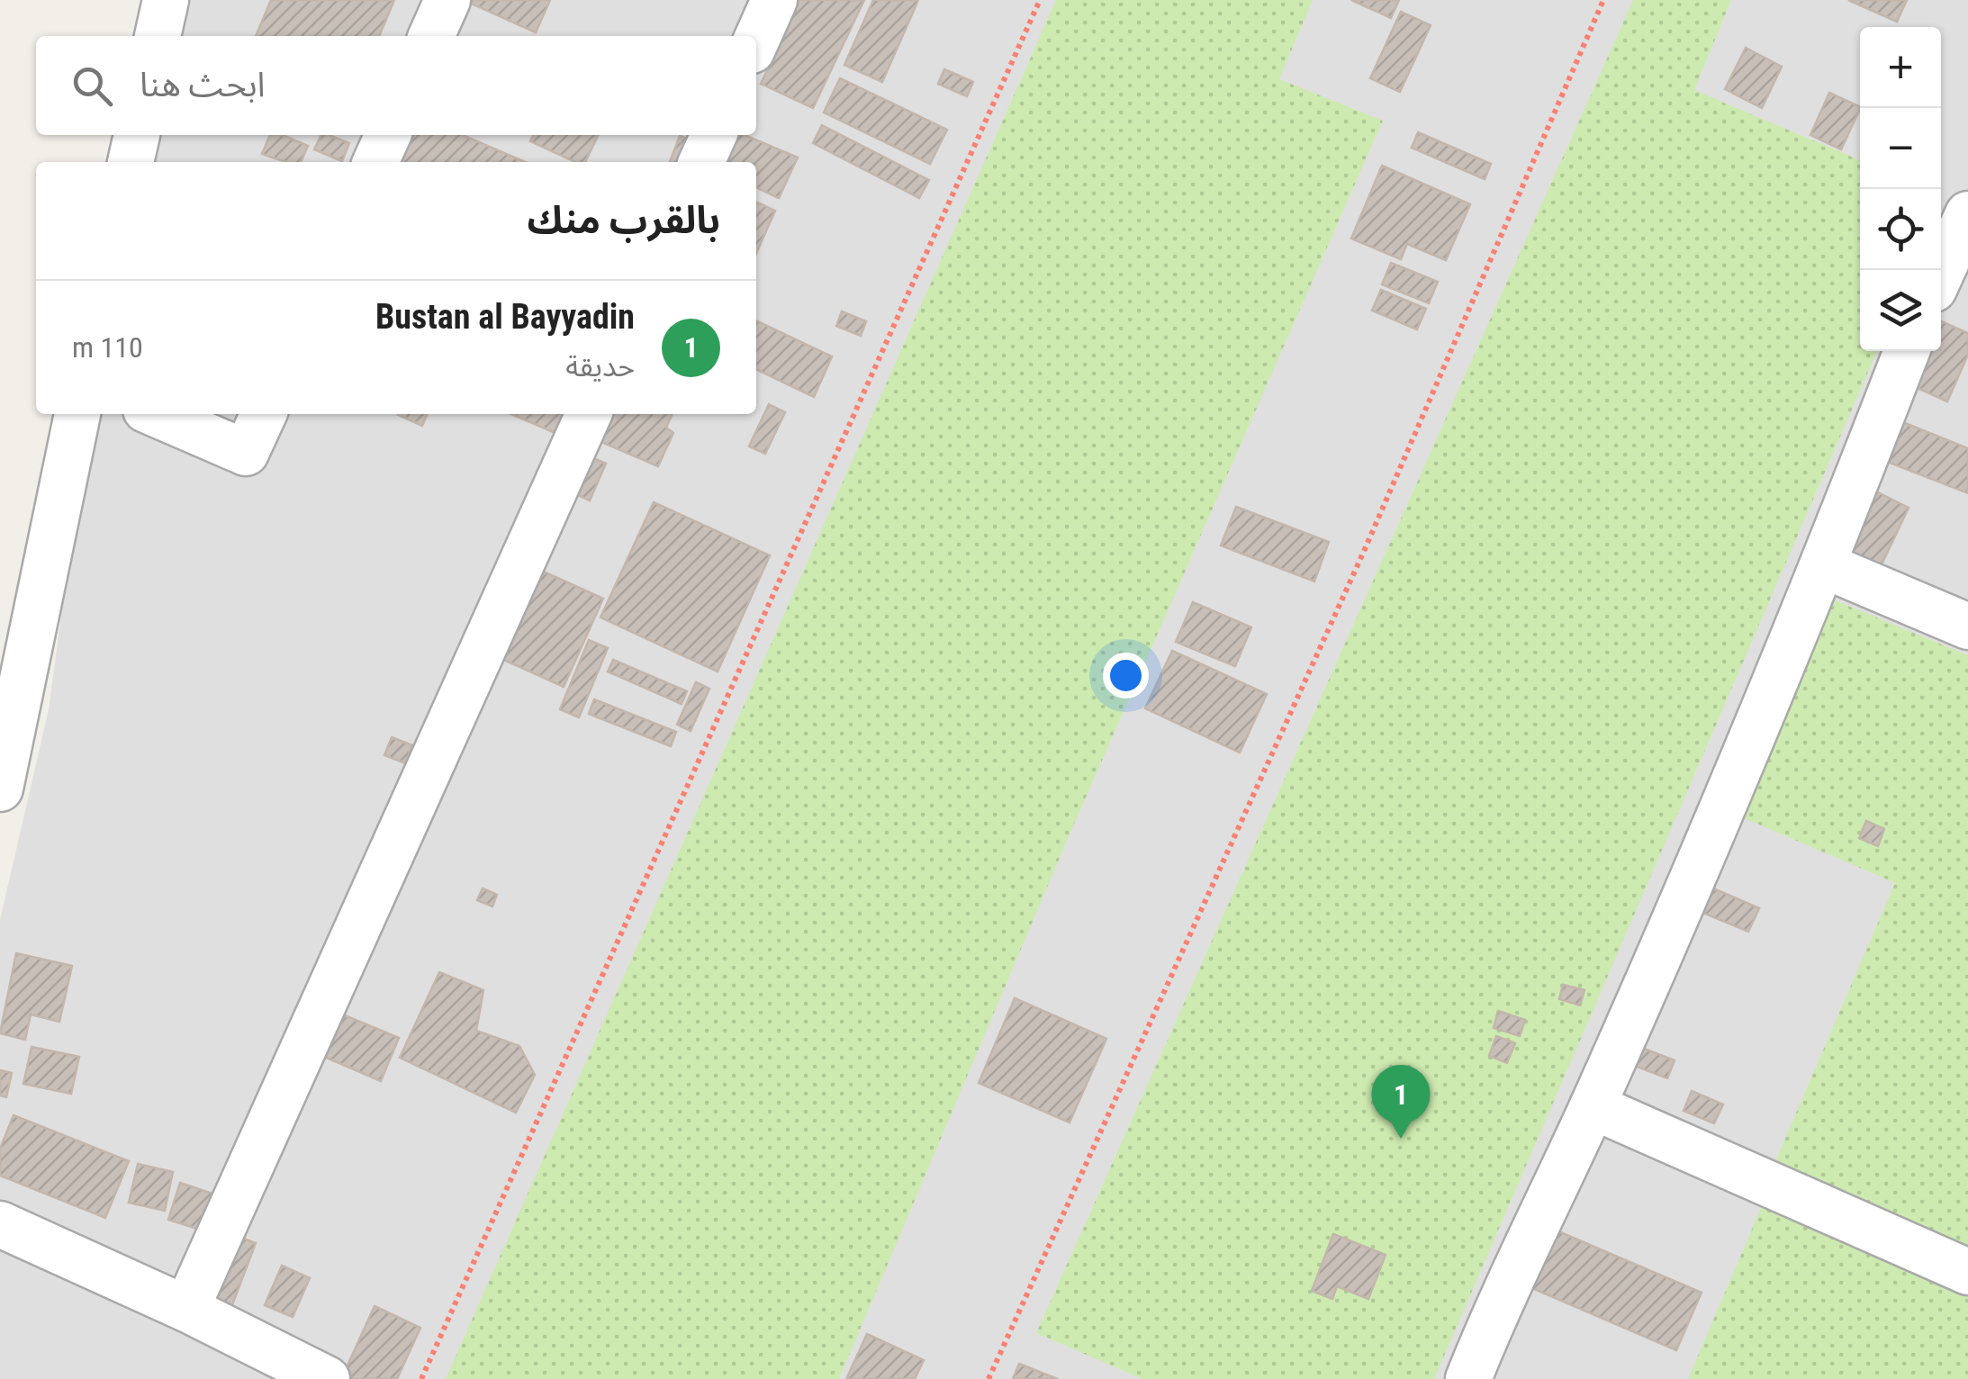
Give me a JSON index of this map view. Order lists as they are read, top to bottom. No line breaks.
{"page":{"map_buttons":["+","−"],"search":"ابحث هنا","heading":"بالقرب منك","list":[{"mark":"1","name":"Bustan al Bayyadin","note":"حديقة","value":"110 m"}],"pins":"1"}}
